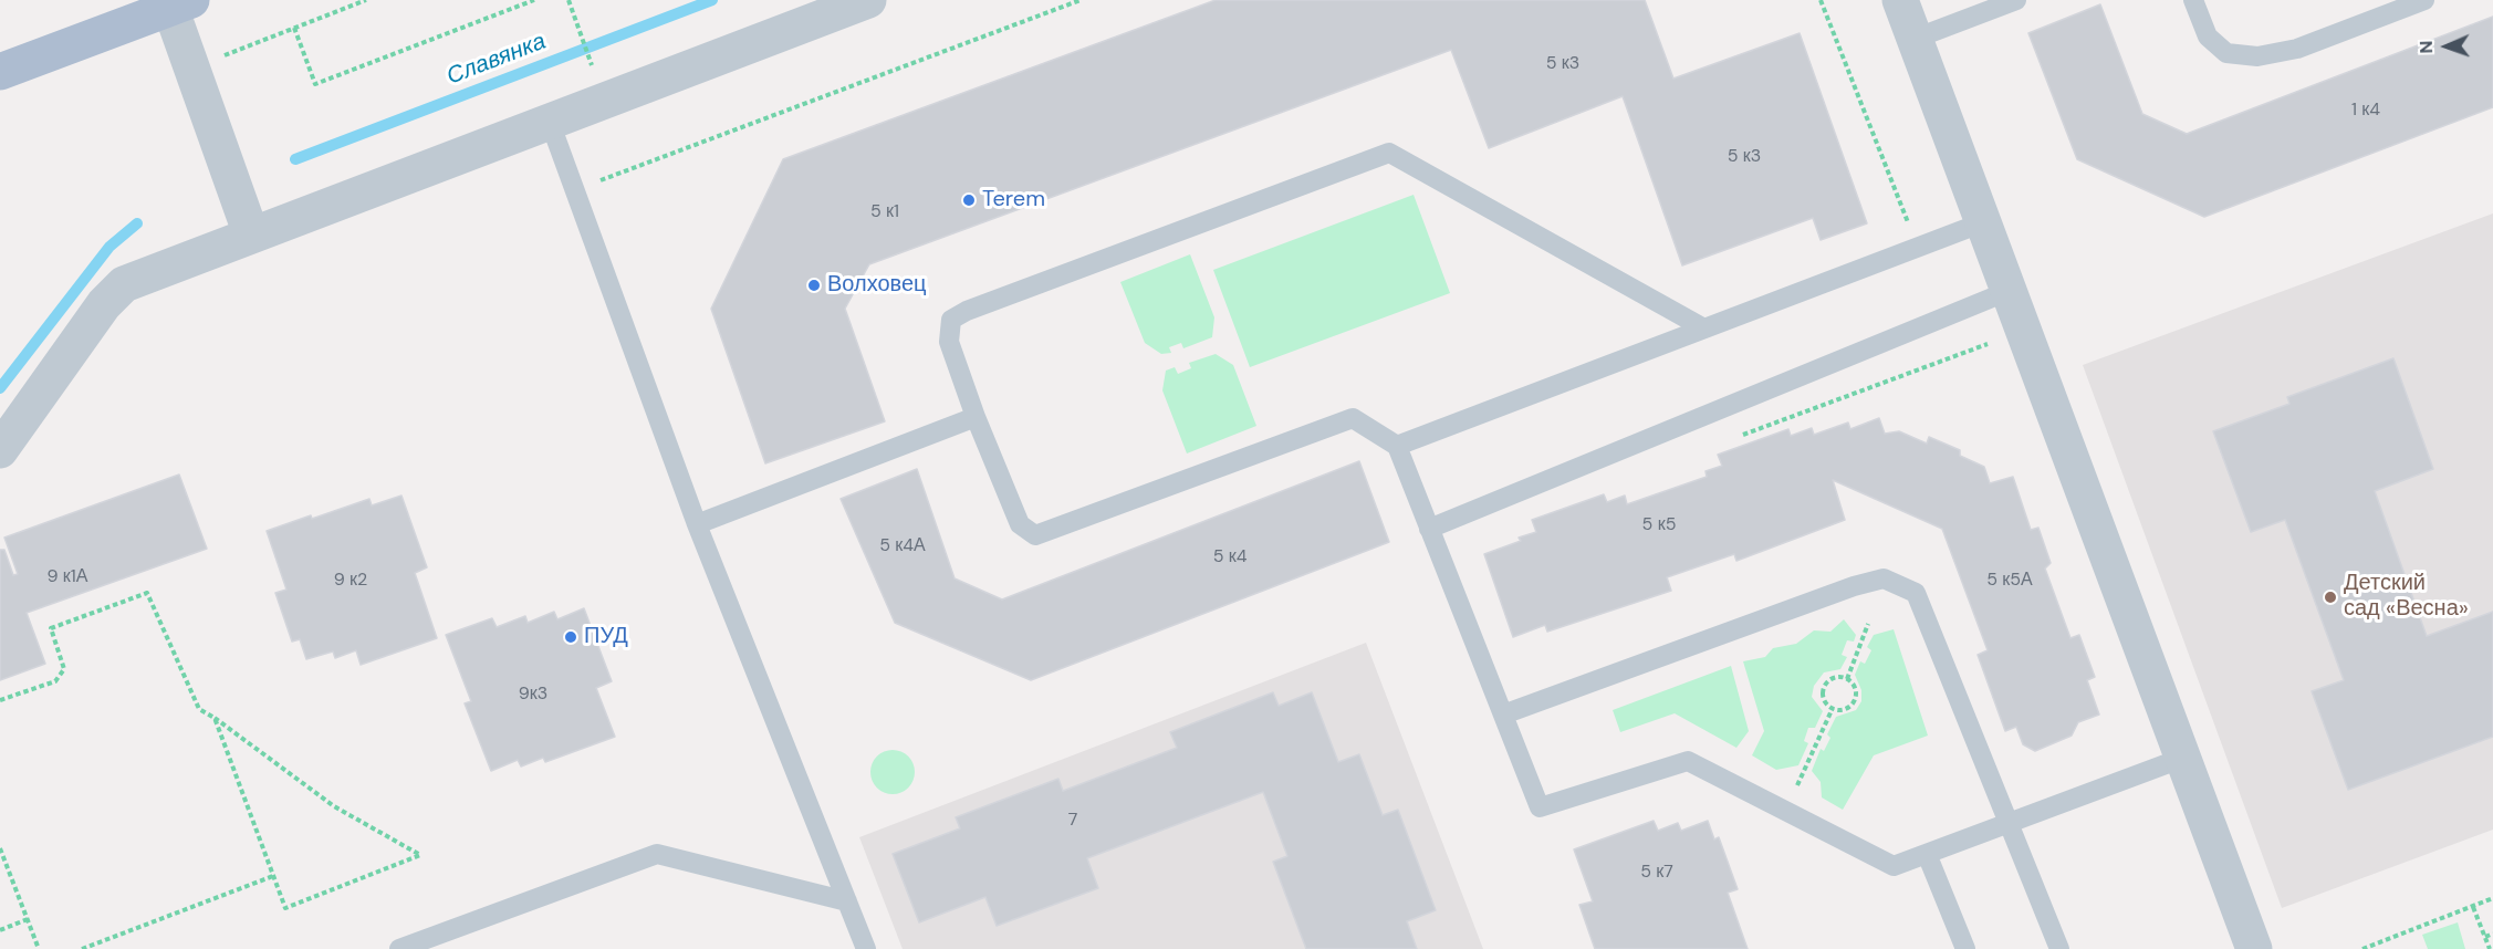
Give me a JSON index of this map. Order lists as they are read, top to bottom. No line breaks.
{"water":["Славянка"],"places":["Terem","Волховец","Детский сад «Весна»","ПУД"],"house_numbers":["5 к3","1 к4","5 к3","5 к1","5 к5","5 к4А","5 к4","9 к1А","9 к2","5 к5А","9к3","7","5 к7"],"north":"left"}
